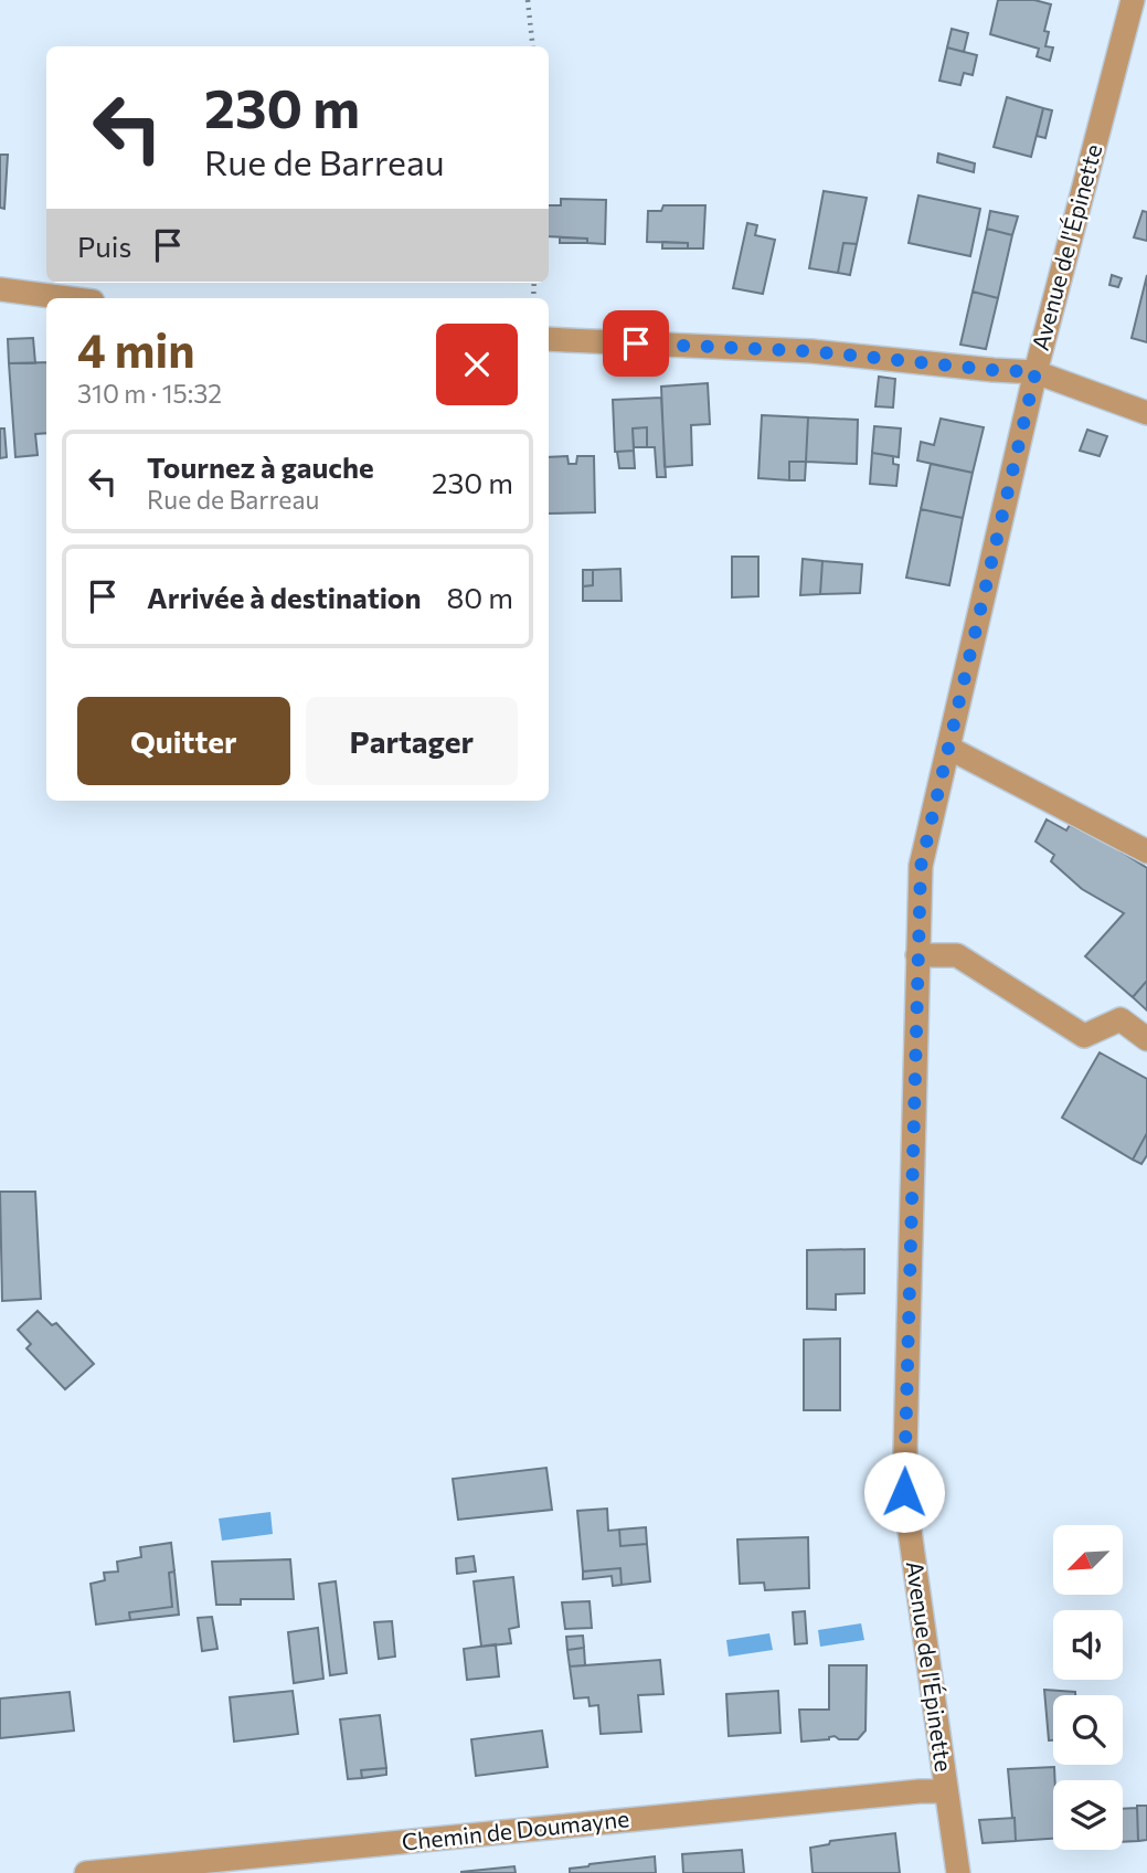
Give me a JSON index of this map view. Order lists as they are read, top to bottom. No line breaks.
{"streets":{"street":["Avenue de l'Épinette","Chemin de Doumayne"]},"crossings":[["Avenue de l'Épinette","Chemin de Doumayne"]],"north":"bottom left","page":{"turn":["230 m","Rue de Barreau"],"then":"Puis","heading":["4 min","310 m · 15:32"],"list":[{"name":"Tournez à gauche","note":"Rue de Barreau","value":"230 m"},{"name":"Arrivée à destination","value":"80 m"}],"buttons":["Quitter","Partager"]}}
